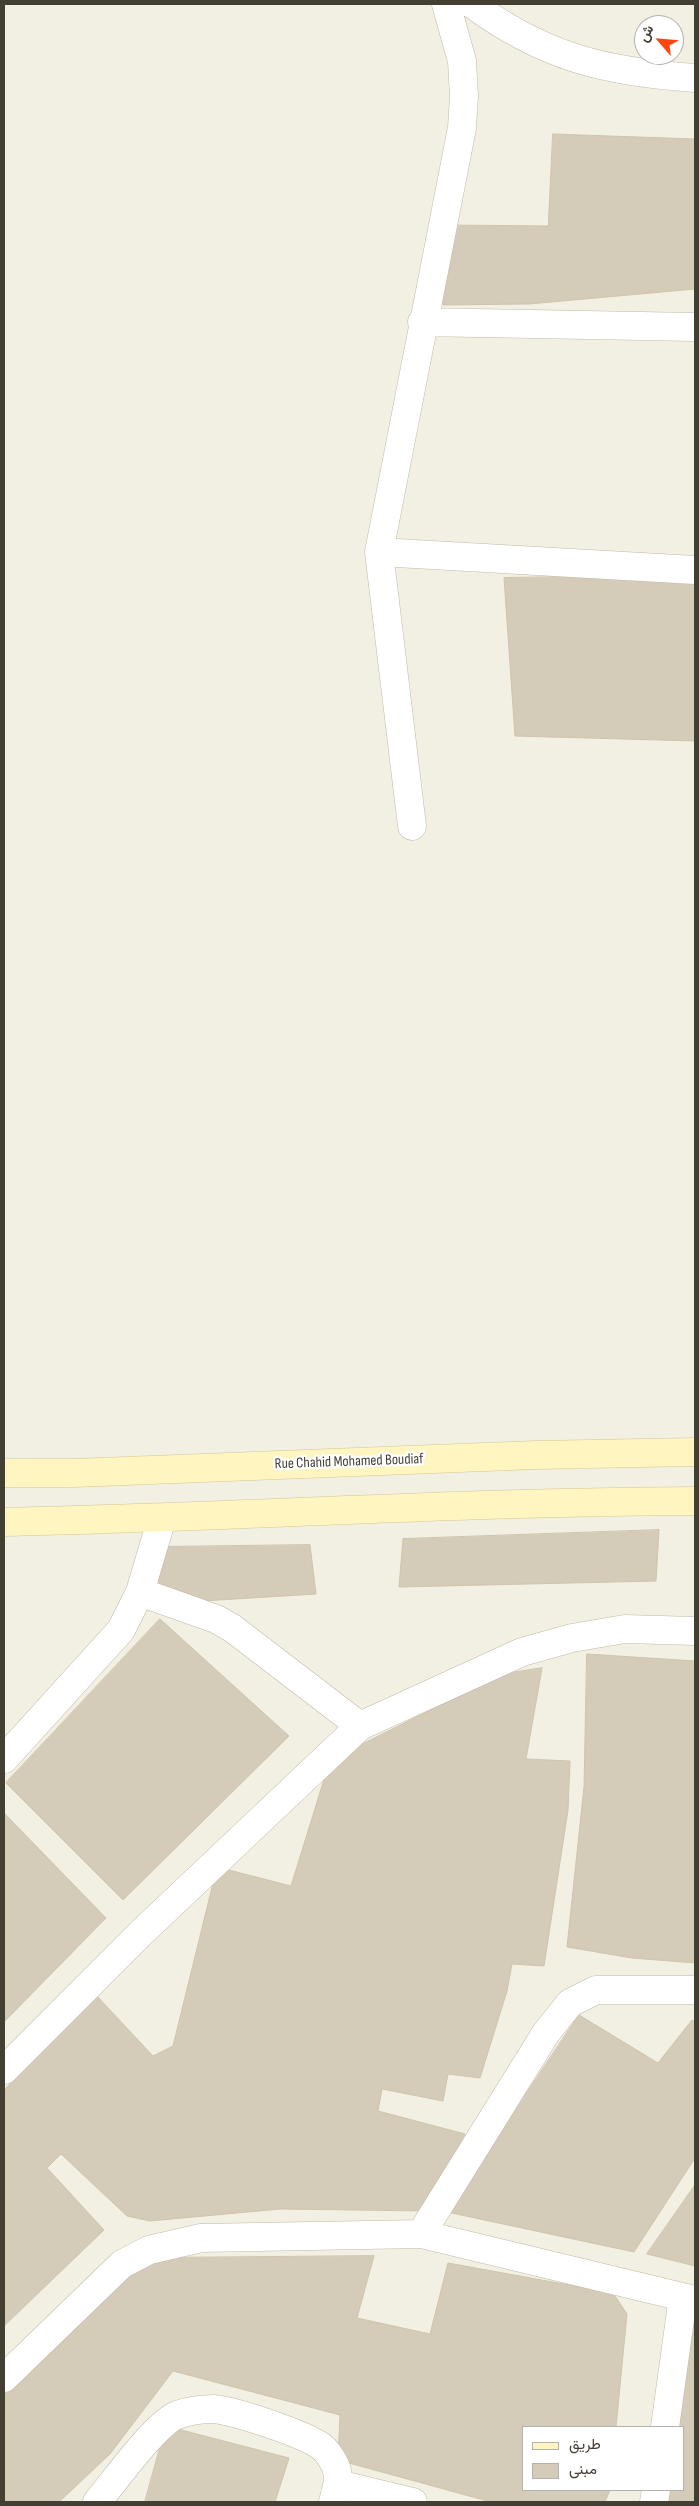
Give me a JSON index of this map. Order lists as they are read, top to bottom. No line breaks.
{"streets":{"main road":["Rue Chahid Mohamed Boudiaf"]},"legend":["طريق","مبنى"],"north":"top left"}
